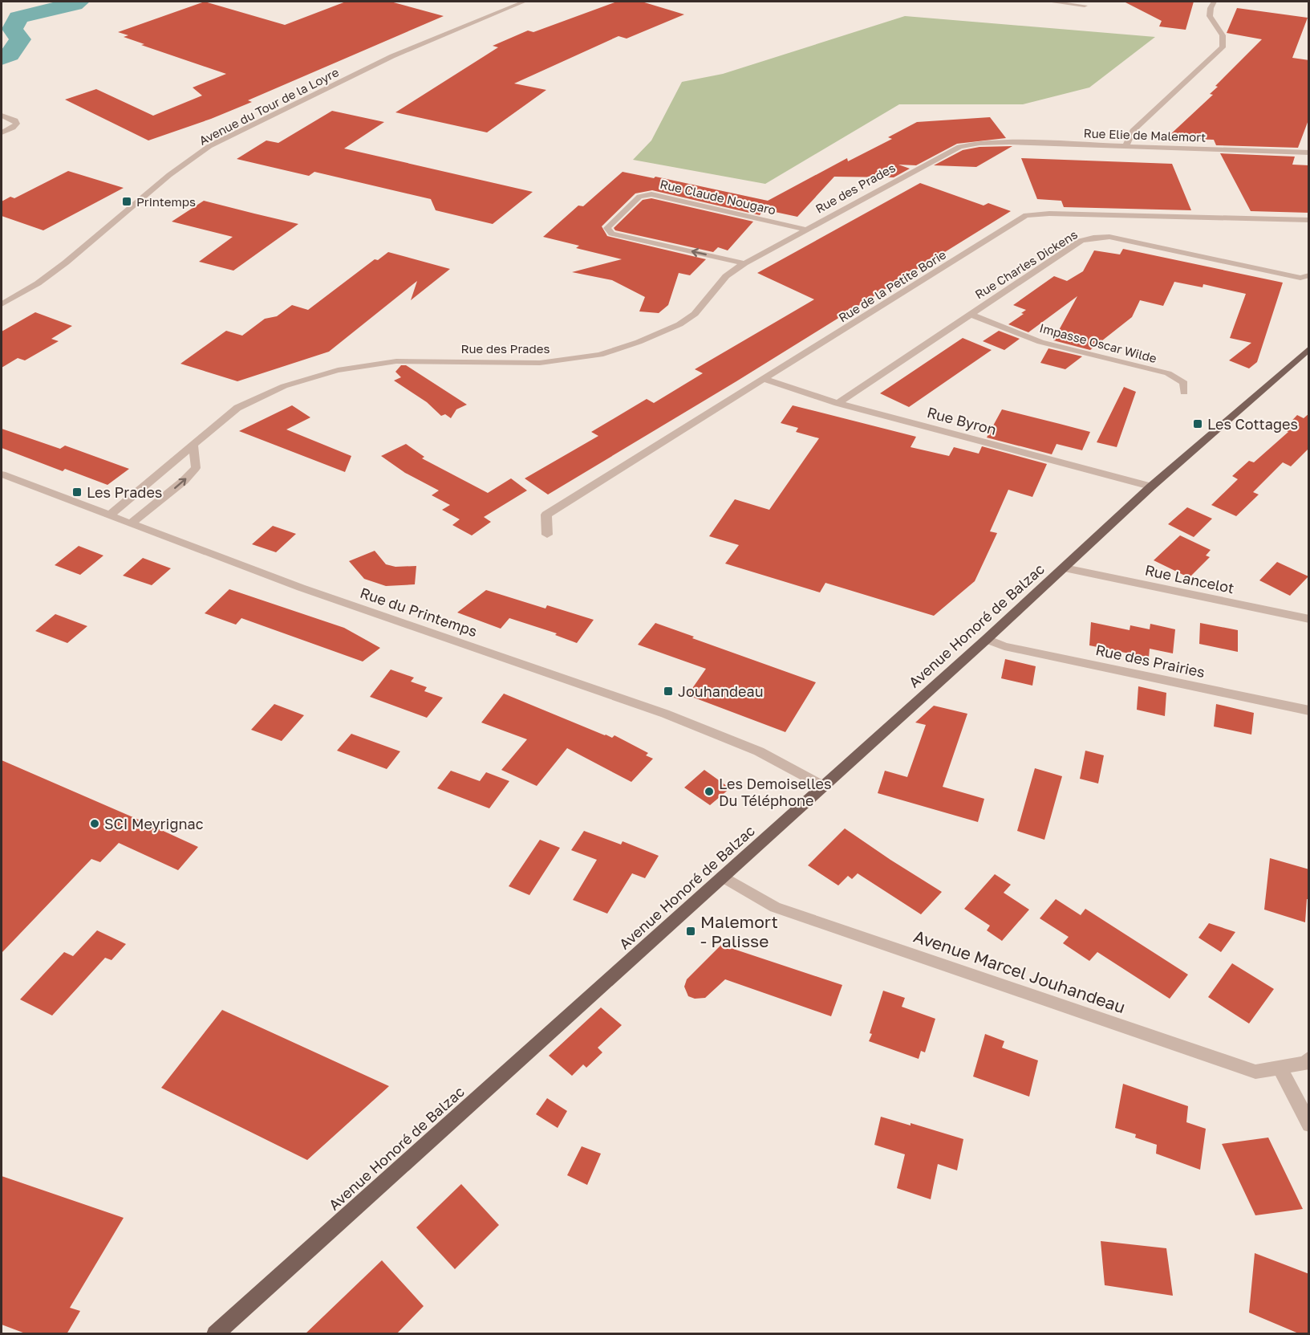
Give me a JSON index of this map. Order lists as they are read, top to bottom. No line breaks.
{"streets":{"main road":["Avenue Honoré de Balzac"],"street":["Avenue du Tour de la Loyre","Rue Elie de Malemort","Rue des Prades","Rue Claude Nougaro","Rue Charles Dickens","Rue de la Petite Borie","Impasse Oscar Wilde","Rue Byron","Rue Lancelot","Rue du Printemps","Rue des Prairies","Avenue Marcel Jouhandeau"]},"crossings":[["Rue Elie de Malemort","Rue des Prades"],["Rue des Prades","Rue Claude Nougaro"],["Rue des Prades","Rue du Printemps"],["Rue Charles Dickens","Impasse Oscar Wilde"],["Rue Charles Dickens","Rue Byron"],["Rue de la Petite Borie","Rue Byron"],["Rue Byron","Avenue Honoré de Balzac"],["Rue Lancelot","Avenue Honoré de Balzac"],["Rue du Printemps","Avenue Honoré de Balzac"],["Avenue Honoré de Balzac","Rue des Prairies"],["Avenue Honoré de Balzac","Avenue Marcel Jouhandeau"]],"places":{"transit":["Printemps","Les Cottages","Les Prades","Jouhandeau","Malemort - Palisse"],"other":["Les Demoiselles Du Téléphone","SCI Meyrignac"]}}
